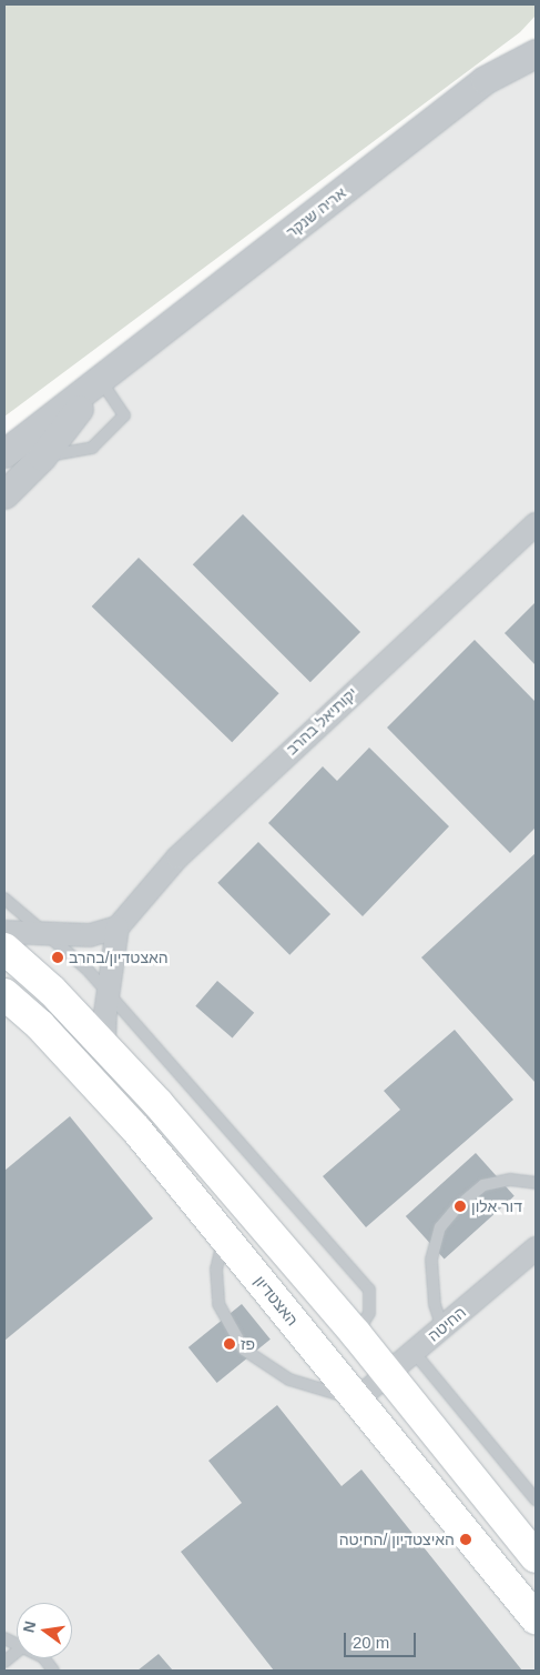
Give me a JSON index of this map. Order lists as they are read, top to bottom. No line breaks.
{"streets":{"main road":["האצטדיון"],"street":["אריה שנקר","יקותיאל בהרב","החיטה"]},"crossings":[["האצטדיון","החיטה"]],"places":["האצטדיון/בהרב","דור אלון","פז","האיצטדיון /החיטה"],"scale_bar":"20 m","north":"left"}
